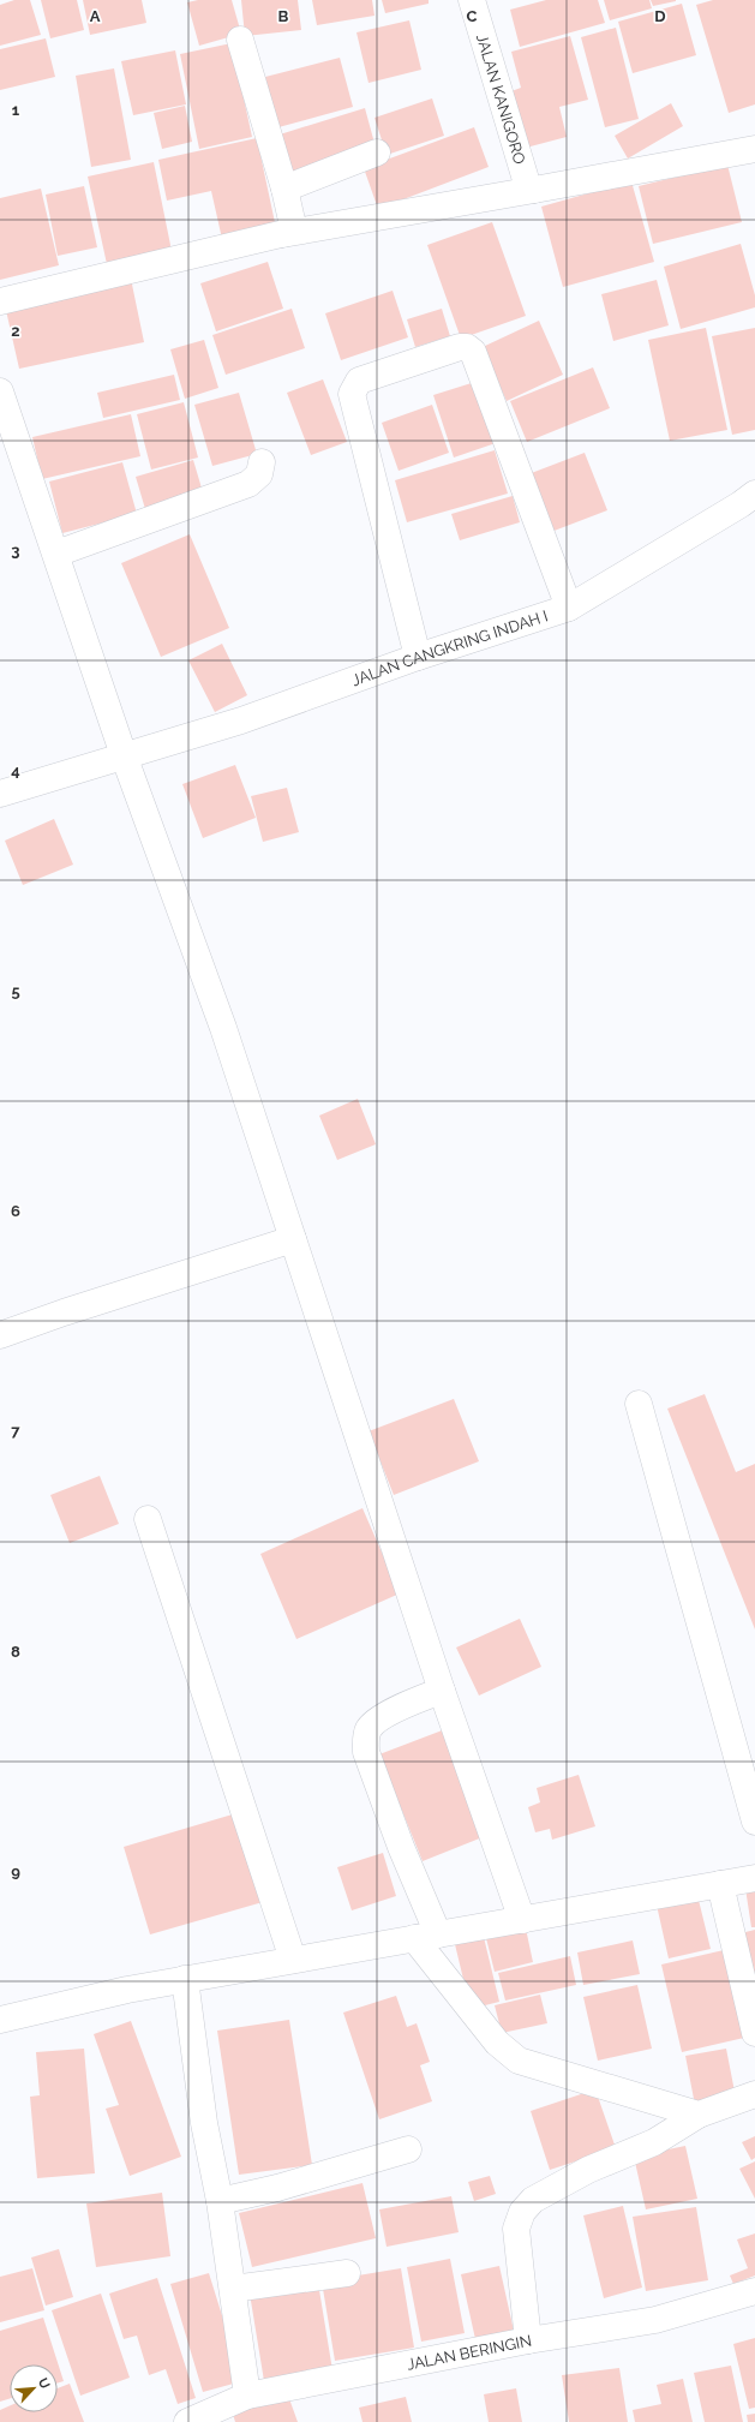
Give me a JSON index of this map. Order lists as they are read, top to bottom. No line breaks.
{"streets":{"street":["JALAN KANIGORO","JALAN CANGKRING INDAH I","JALAN BERINGIN"]},"north":"top right","grid":{"columns":["A","B","C","D"],"rows":["1","2","3","4","5","6","7","8","9"]}}
